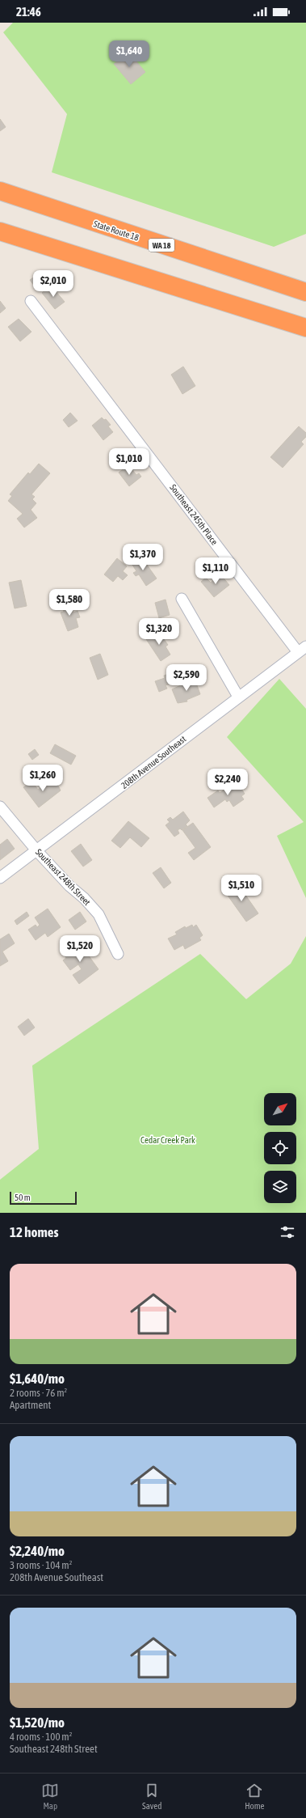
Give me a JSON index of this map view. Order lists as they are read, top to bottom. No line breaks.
{"streets":{"highway":["State Route 18","WA 18"],"street":["Southeast 245th Place","208th Avenue Southeast","Southeast 248th Street"]},"crossings":[["Southeast 245th Place","208th Avenue Southeast"],["208th Avenue Southeast","Southeast 248th Street"]],"parks":["Cedar Creek Park"],"scale_bar":"50 m","north":"top right","page":{"status":"21:46","price":["$1,640","$2,010","$1,010","$1,370","$1,110","$1,580","$1,320","$2,590","$1,260","$2,240","$1,510","$1,520"],"scale":"50 m","heading":"12 homes","list":[{"name":"$1,640/mo","note":"2 rooms · 76 m² · Apartment"},{"name":"$2,240/mo","note":"3 rooms · 104 m² · 208th Avenue Southeast"},{"name":"$1,520/mo","note":"4 rooms · 100 m² · Southeast 248th Street"}],"tabs":["Map","Saved","Home"]}}
